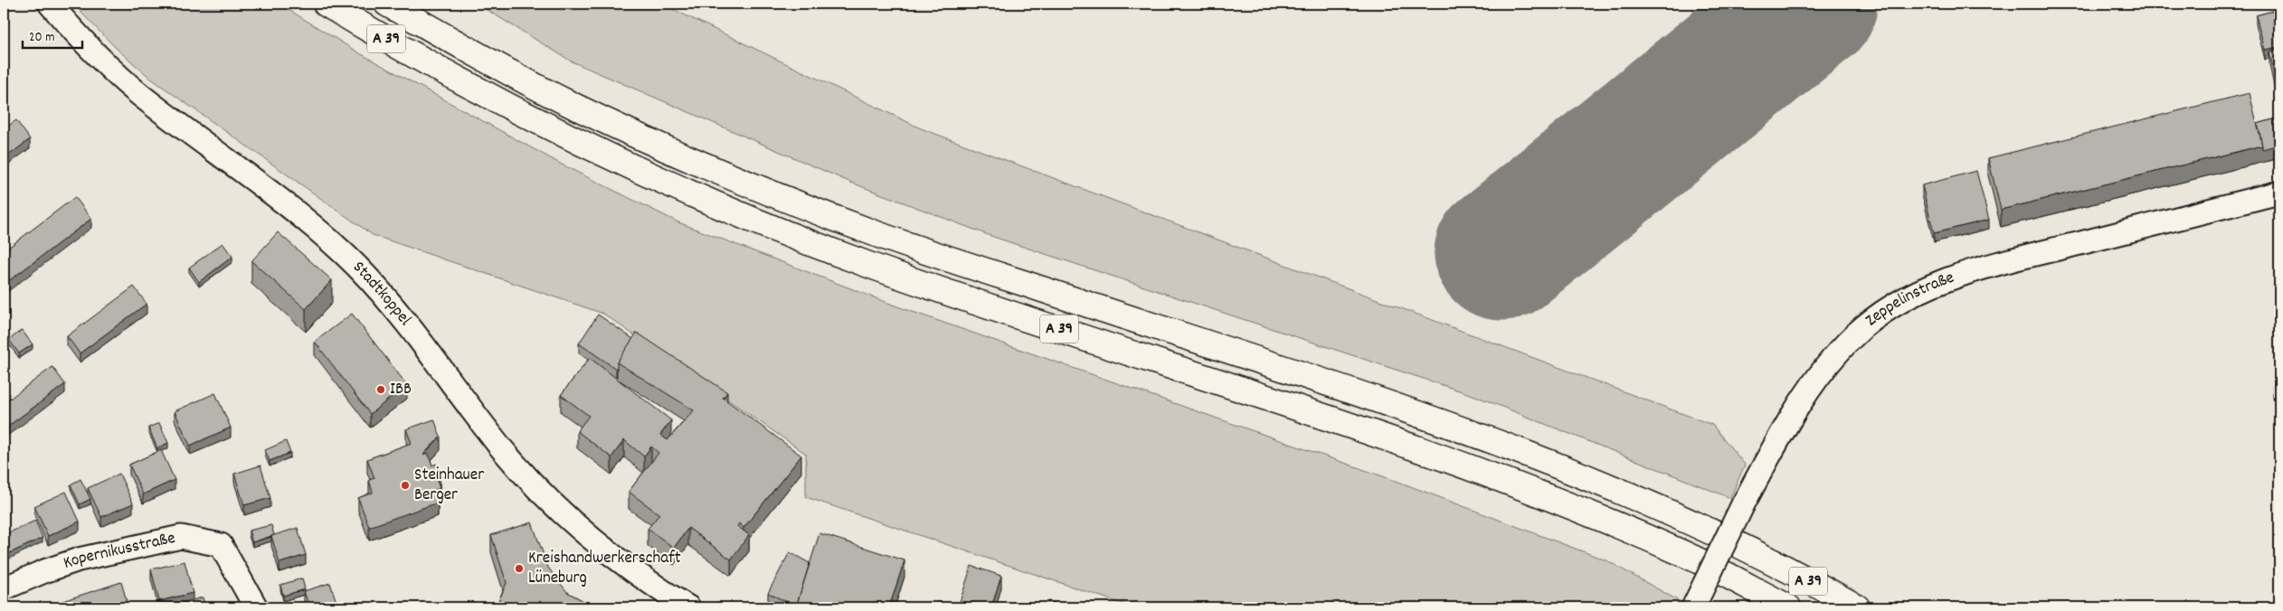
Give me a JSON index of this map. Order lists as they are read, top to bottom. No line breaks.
{"streets":{"highway":["A 39"],"street":["Stadtkoppel","Zeppelinstraße","Kopernikusstraße"]},"places":["IBB","Steinhauer Berger","Kreishandwerkerschaft Lüneburg"],"scale_bar":"20 m"}
